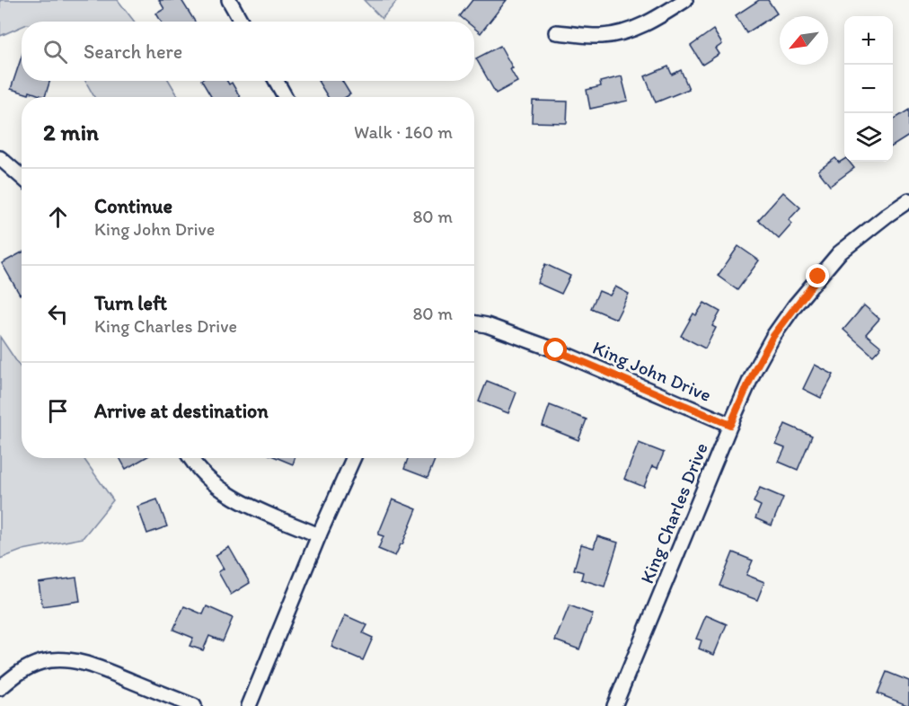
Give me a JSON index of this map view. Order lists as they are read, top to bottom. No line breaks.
{"streets":{"street":["King John Drive","King Charles Drive"]},"crossings":[["King John Drive","King Charles Drive"]],"north":"bottom left","page":{"map_buttons":["+","−"],"search":"Search here","heading":["2 min","Walk · 160 m"],"list":[["Continue","King John Drive","80 m"],["Turn left","King Charles Drive","80 m"],"Arrive at destination"]}}
